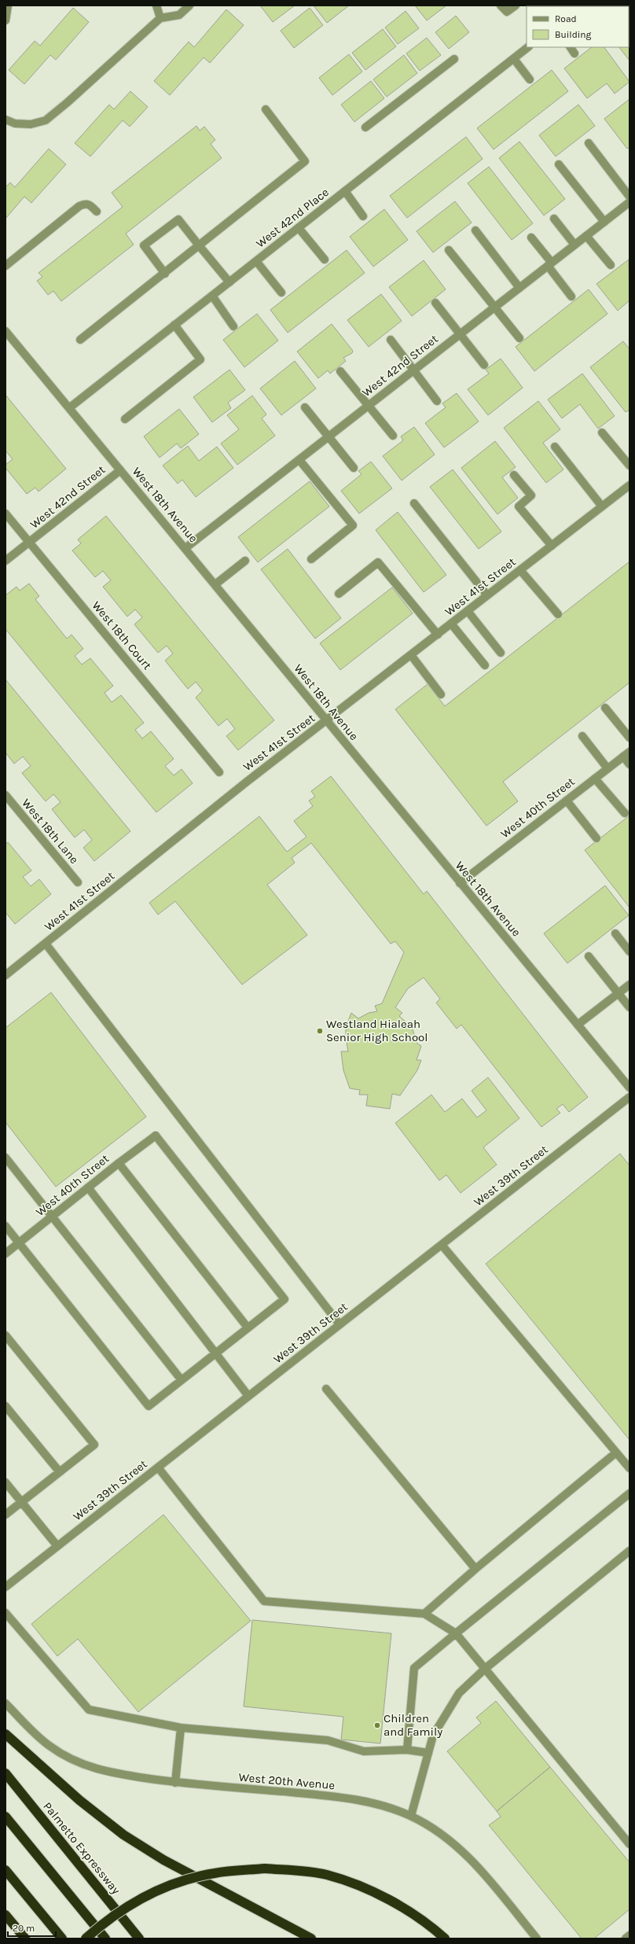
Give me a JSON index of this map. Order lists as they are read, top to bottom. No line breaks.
{"streets":{"highway":["Palmetto Expressway"],"street":["West 42nd Place","West 42nd Street","West 18th Avenue","West 41st Street","West 18th Court","West 40th Street","West 18th Lane","West 39th Street","West 20th Avenue"]},"crossings":[["West 42nd Place","West 18th Avenue"],["West 42nd Street","West 18th Avenue"],["West 42nd Street","West 18th Court"],["West 18th Avenue","West 41st Street"],["West 18th Avenue","West 40th Street"]],"places":["Westland Hialeah Senior High School","Children and Family"],"legend":["Road","Building"],"scale_bar":"20 m"}
